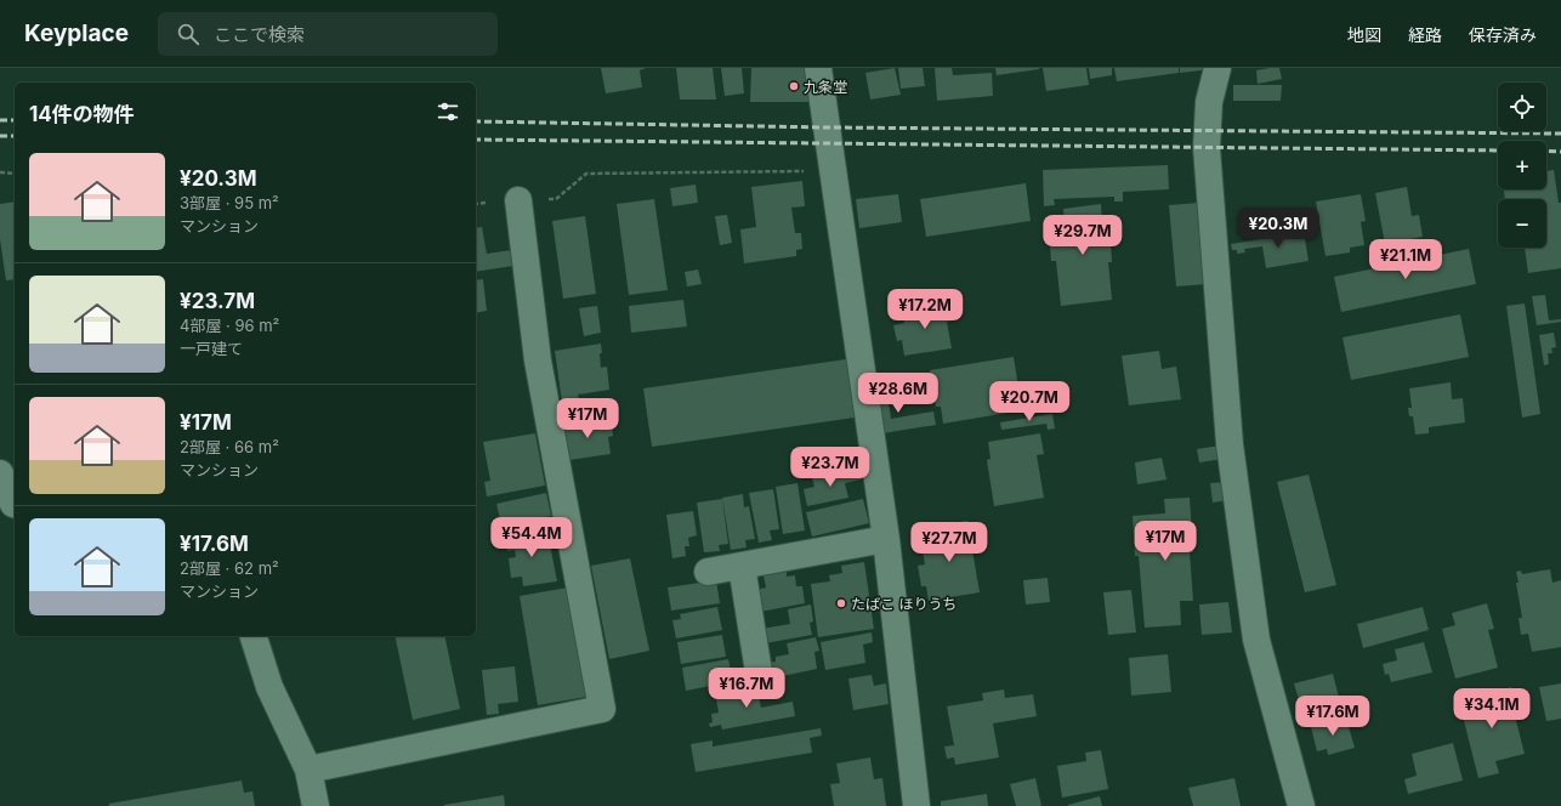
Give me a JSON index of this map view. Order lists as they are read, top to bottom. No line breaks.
{"places":["九条堂","たばこ ほりうち"],"page":{"header":"Keyplace","search":"ここで検索","nav":["地図","経路","保存済み"],"map_buttons":["+","−"],"heading":"14件の物件","list":[{"name":"¥20.3M","note":"3部屋 · 95 m² · マンション"},{"name":"¥23.7M","note":"4部屋 · 96 m² · 一戸建て"},{"name":"¥17M","note":"2部屋 · 66 m² · マンション"},{"name":"¥17.6M","note":"2部屋 · 62 m² · マンション"}],"price":["¥20.3M","¥29.7M","¥21.1M","¥17.2M","¥28.6M","¥20.7M","¥17M","¥23.7M","¥54.4M","¥17M","¥27.7M","¥16.7M","¥34.1M","¥17.6M"]}}
